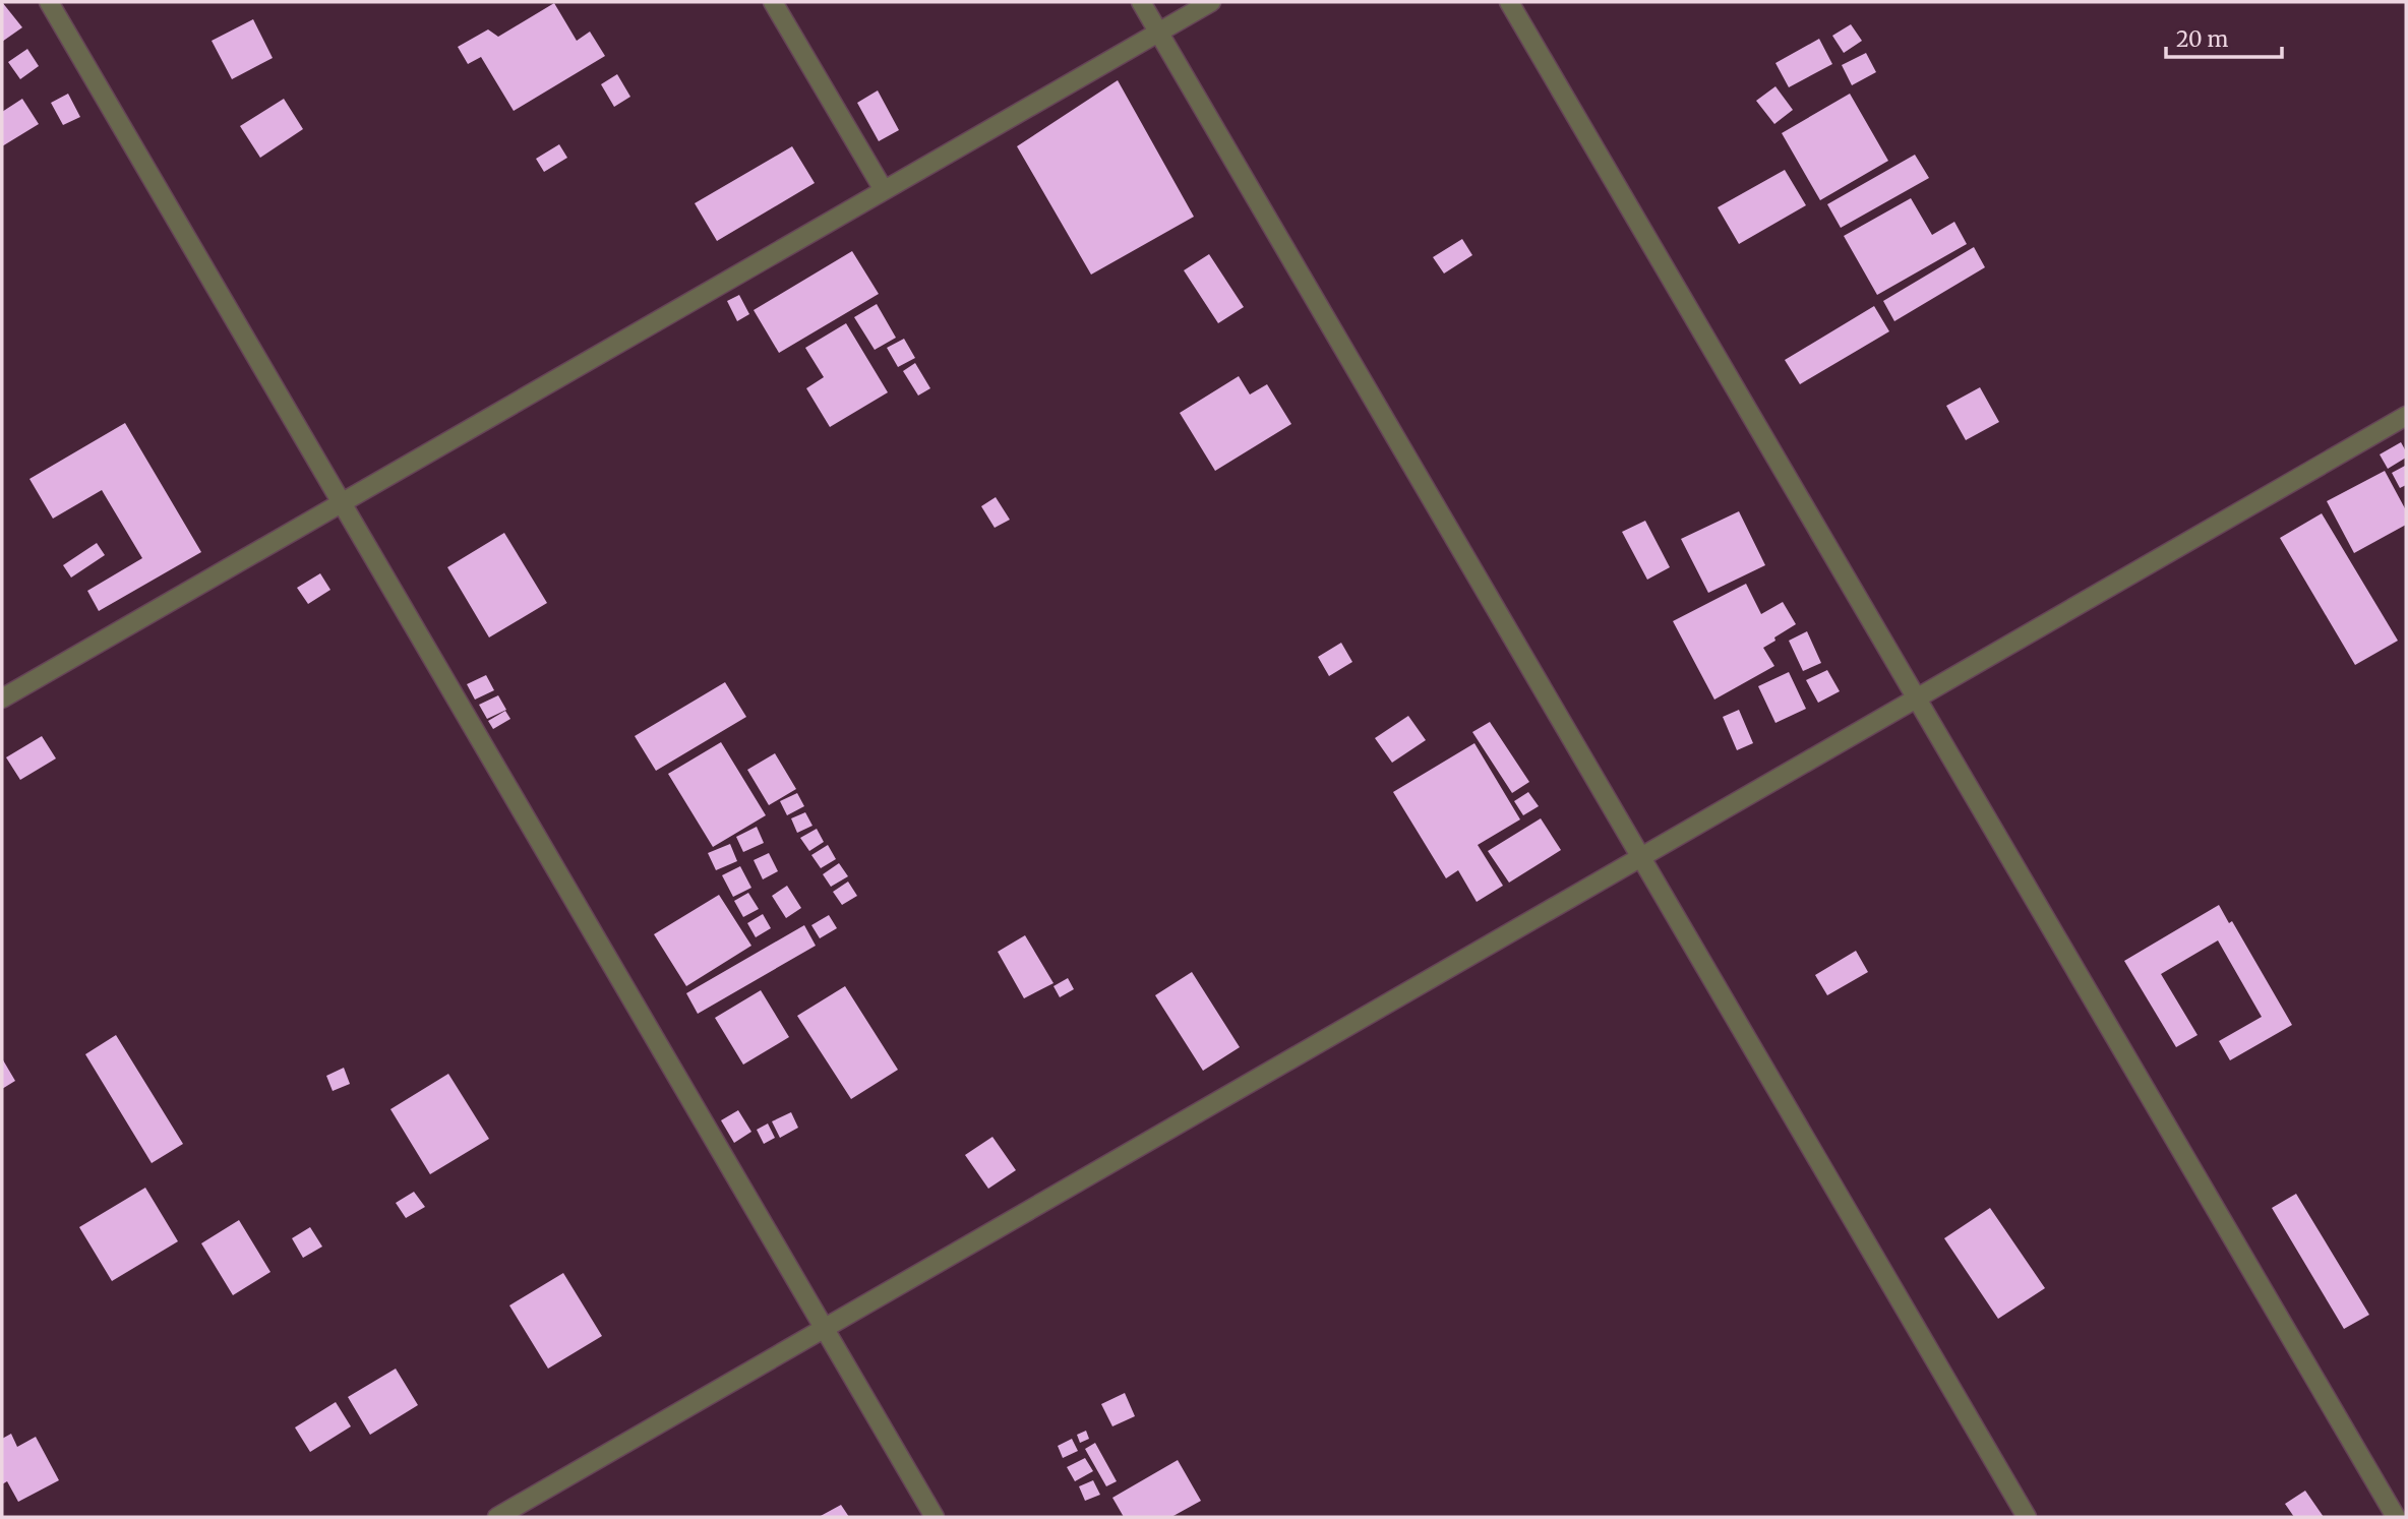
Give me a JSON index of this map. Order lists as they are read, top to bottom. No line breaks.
{"scale_bar":"20 m"}
